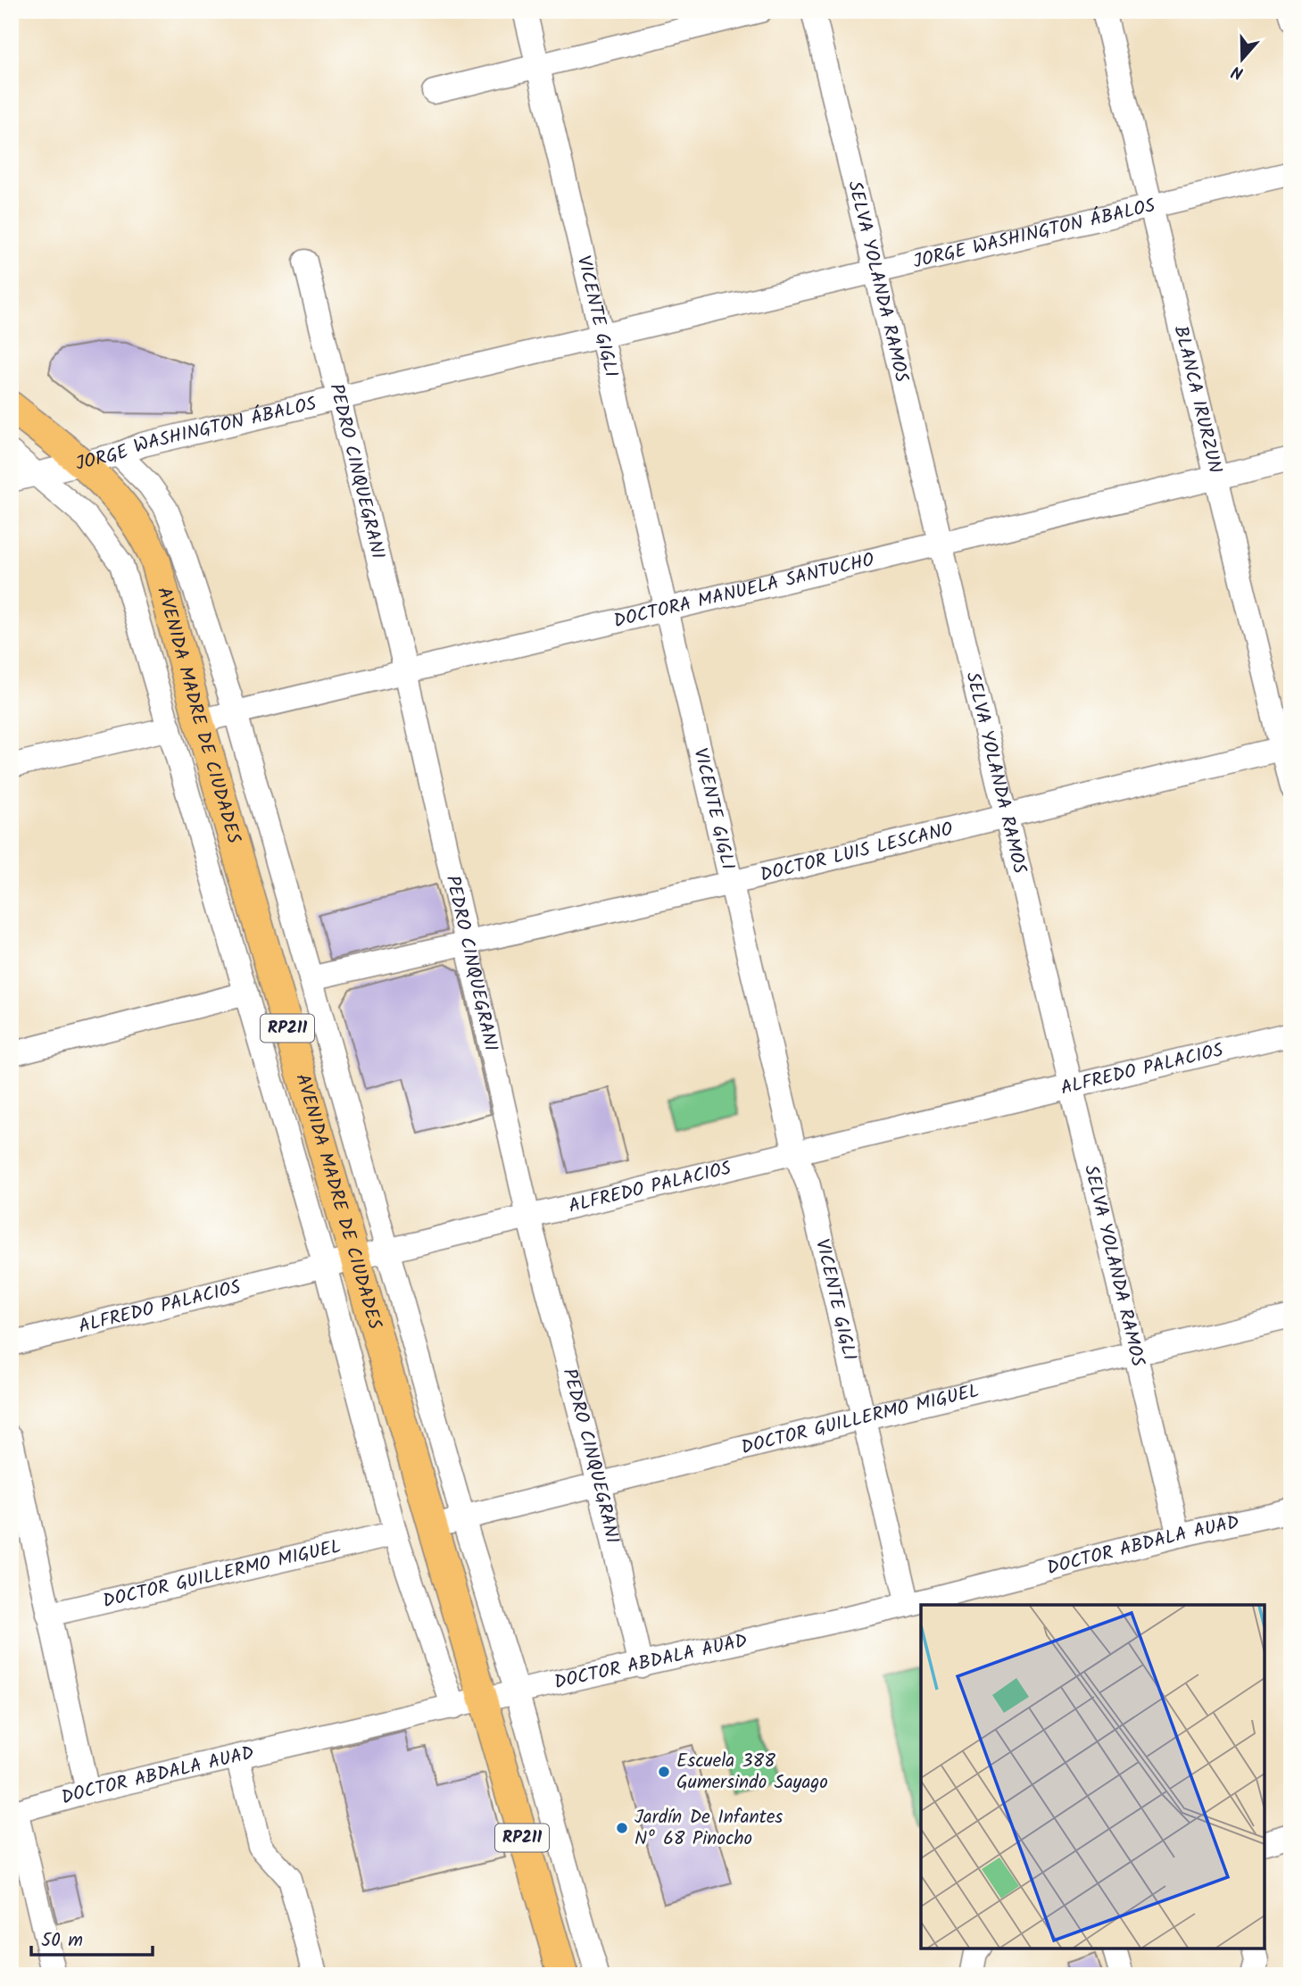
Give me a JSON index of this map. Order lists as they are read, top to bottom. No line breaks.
{"streets":{"main road":["AVENIDA MADRE DE CIUDADES","RP211"],"street":["JORGE WASHINGTON ÁBALOS","SELVA YOLANDA RAMOS","VICENTE GIGLI","BLANCA IRURZUN","PEDRO CINQUEGRANI","DOCTORA MANUELA SANTUCHO","DOCTOR LUIS LESCANO","ALFREDO PALACIOS","DOCTOR GUILLERMO MIGUEL","DOCTOR ABDALA AUAD"]},"crossings":[["JORGE WASHINGTON ÁBALOS","SELVA YOLANDA RAMOS"],["JORGE WASHINGTON ÁBALOS","VICENTE GIGLI"],["JORGE WASHINGTON ÁBALOS","BLANCA IRURZUN"],["JORGE WASHINGTON ÁBALOS","PEDRO CINQUEGRANI"],["JORGE WASHINGTON ÁBALOS","AVENIDA MADRE DE CIUDADES"],["SELVA YOLANDA RAMOS","DOCTORA MANUELA SANTUCHO"],["SELVA YOLANDA RAMOS","DOCTOR LUIS LESCANO"],["SELVA YOLANDA RAMOS","ALFREDO PALACIOS"],["SELVA YOLANDA RAMOS","DOCTOR GUILLERMO MIGUEL"],["SELVA YOLANDA RAMOS","DOCTOR ABDALA AUAD"],["VICENTE GIGLI","DOCTORA MANUELA SANTUCHO"],["VICENTE GIGLI","DOCTOR LUIS LESCANO"],["VICENTE GIGLI","ALFREDO PALACIOS"],["VICENTE GIGLI","DOCTOR GUILLERMO MIGUEL"],["VICENTE GIGLI","DOCTOR ABDALA AUAD"],["BLANCA IRURZUN","DOCTORA MANUELA SANTUCHO"],["BLANCA IRURZUN","DOCTOR LUIS LESCANO"],["PEDRO CINQUEGRANI","DOCTORA MANUELA SANTUCHO"],["PEDRO CINQUEGRANI","DOCTOR LUIS LESCANO"],["PEDRO CINQUEGRANI","ALFREDO PALACIOS"],["PEDRO CINQUEGRANI","DOCTOR GUILLERMO MIGUEL"],["PEDRO CINQUEGRANI","DOCTOR ABDALA AUAD"],["DOCTORA MANUELA SANTUCHO","AVENIDA MADRE DE CIUDADES"],["AVENIDA MADRE DE CIUDADES","ALFREDO PALACIOS"],["AVENIDA MADRE DE CIUDADES","DOCTOR GUILLERMO MIGUEL"],["AVENIDA MADRE DE CIUDADES","DOCTOR ABDALA AUAD"]],"places":["Escuela 388 Gumersindo Sayago","Jardín De Infantes Nº 68 Pinocho"],"scale_bar":"50 m","north":"bottom"}
